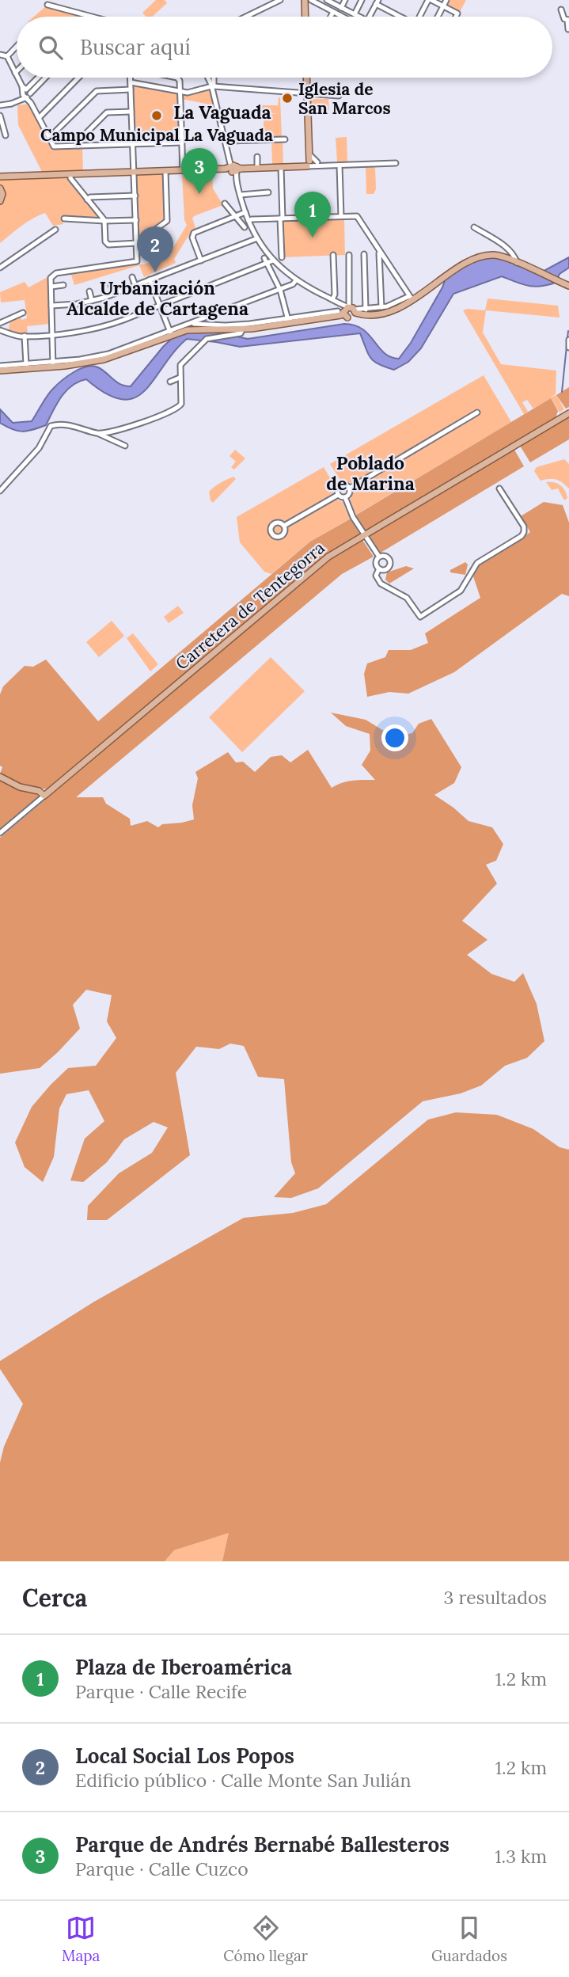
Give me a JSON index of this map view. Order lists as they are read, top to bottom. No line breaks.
{"streets":{"main road":["Carretera de Tentegorra"]},"districts":["La Vaguada","Urbanización Alcalde de Cartagena","Poblado de Marina"],"places":["Iglesia de San Marcos","Campo Municipal La Vaguada"],"page":{"search":"Buscar aquí","pins":["3","1","2"],"heading":["Cerca","3 resultados"],"list":[{"mark":"1","name":"Plaza de Iberoamérica","note":"Parque · Calle Recife","value":"1.2 km"},{"mark":"2","name":"Local Social Los Popos","note":"Edificio público · Calle Monte San Julián","value":"1.2 km"},{"mark":"3","name":"Parque de Andrés Bernabé Ballesteros","note":"Parque · Calle Cuzco","value":"1.3 km"}],"nav":["Mapa","Cómo llegar","Guardados"]}}
